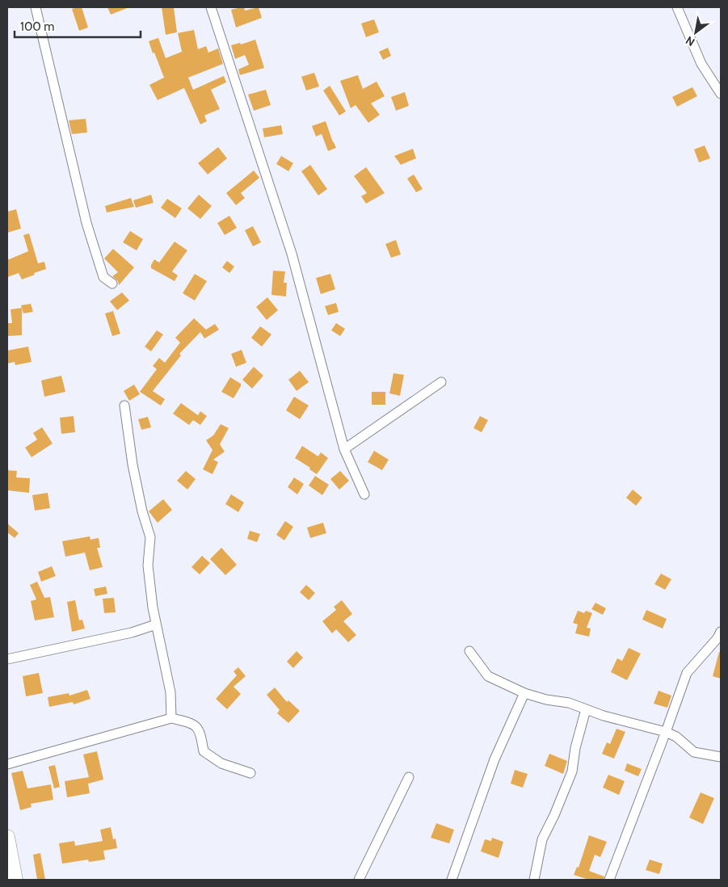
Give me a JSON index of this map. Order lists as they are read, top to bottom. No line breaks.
{"scale_bar":"100 m","north":"bottom left"}
